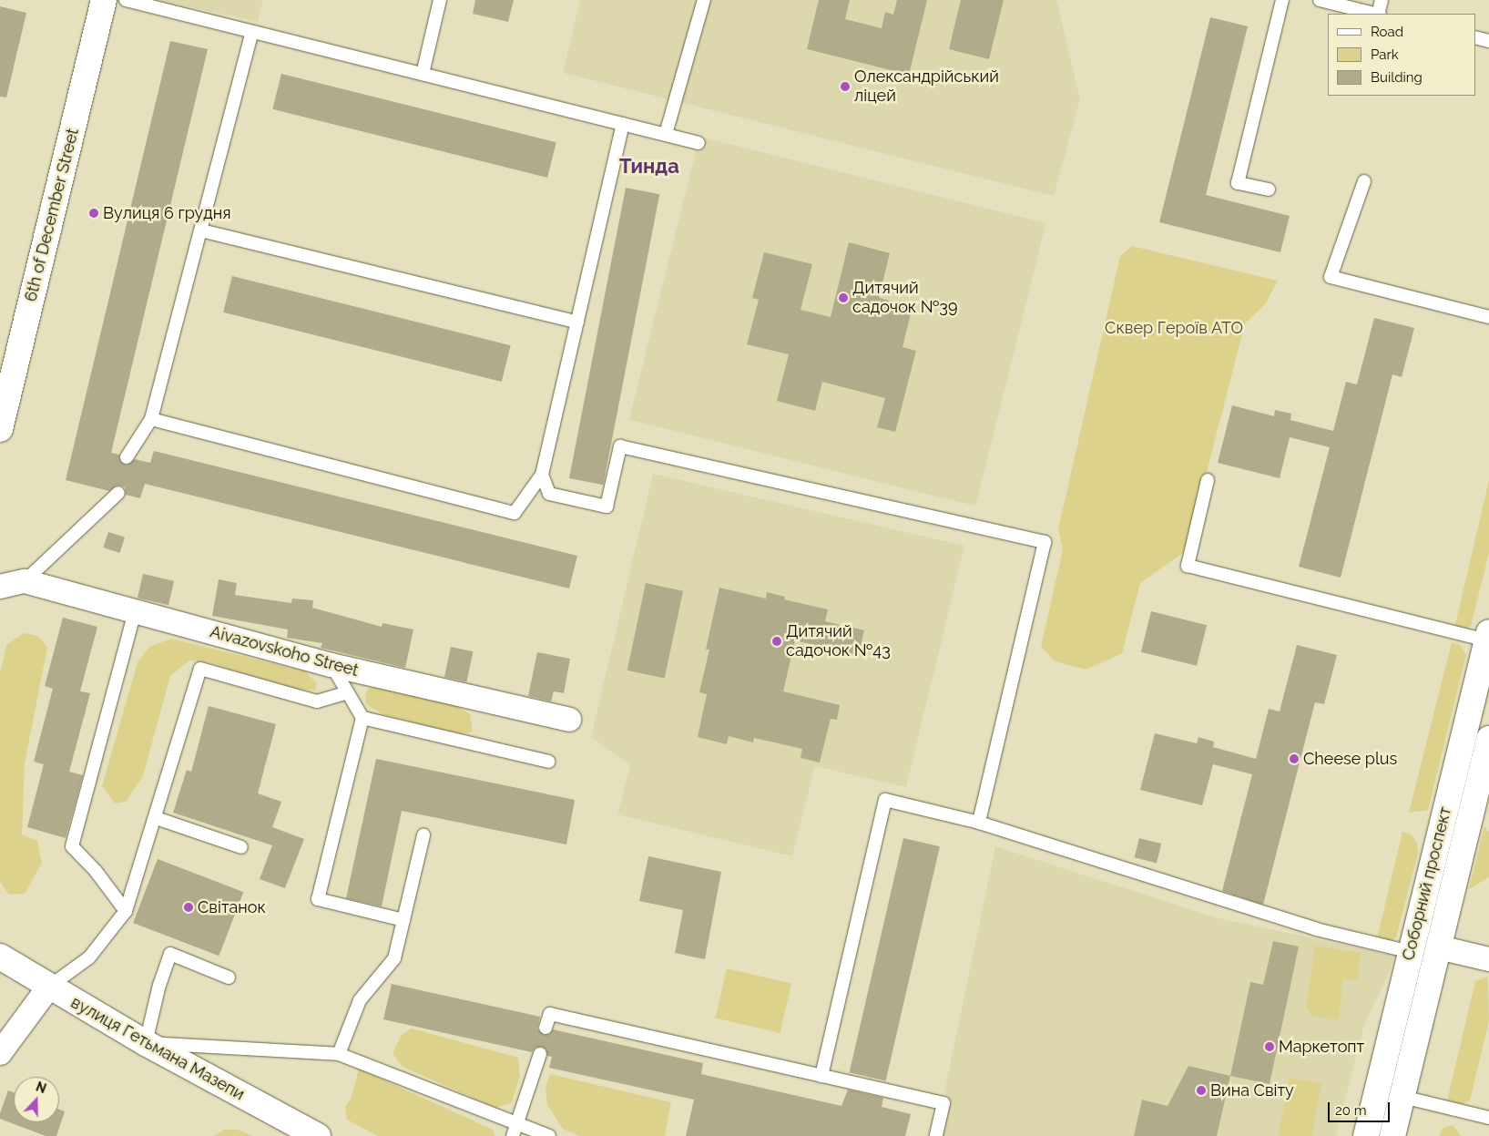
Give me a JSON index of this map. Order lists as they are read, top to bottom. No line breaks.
{"streets":{"main road":["6th of December Street","Соборний проспект","вулиця Гетьмана Мазепи"],"street":["Aivazovskoho Street"]},"districts":["Тинда"],"parks":["Сквер Героїв АТО"],"places":["Олександрійський ліцей","Вулиця 6 грудня","Дитячий садочок №39","Дитячий садочок №43","Cheese plus","Світанок","Маркетопт","Вина Світу"],"legend":["Road","Park","Building"],"scale_bar":"20 m","north":"top"}
